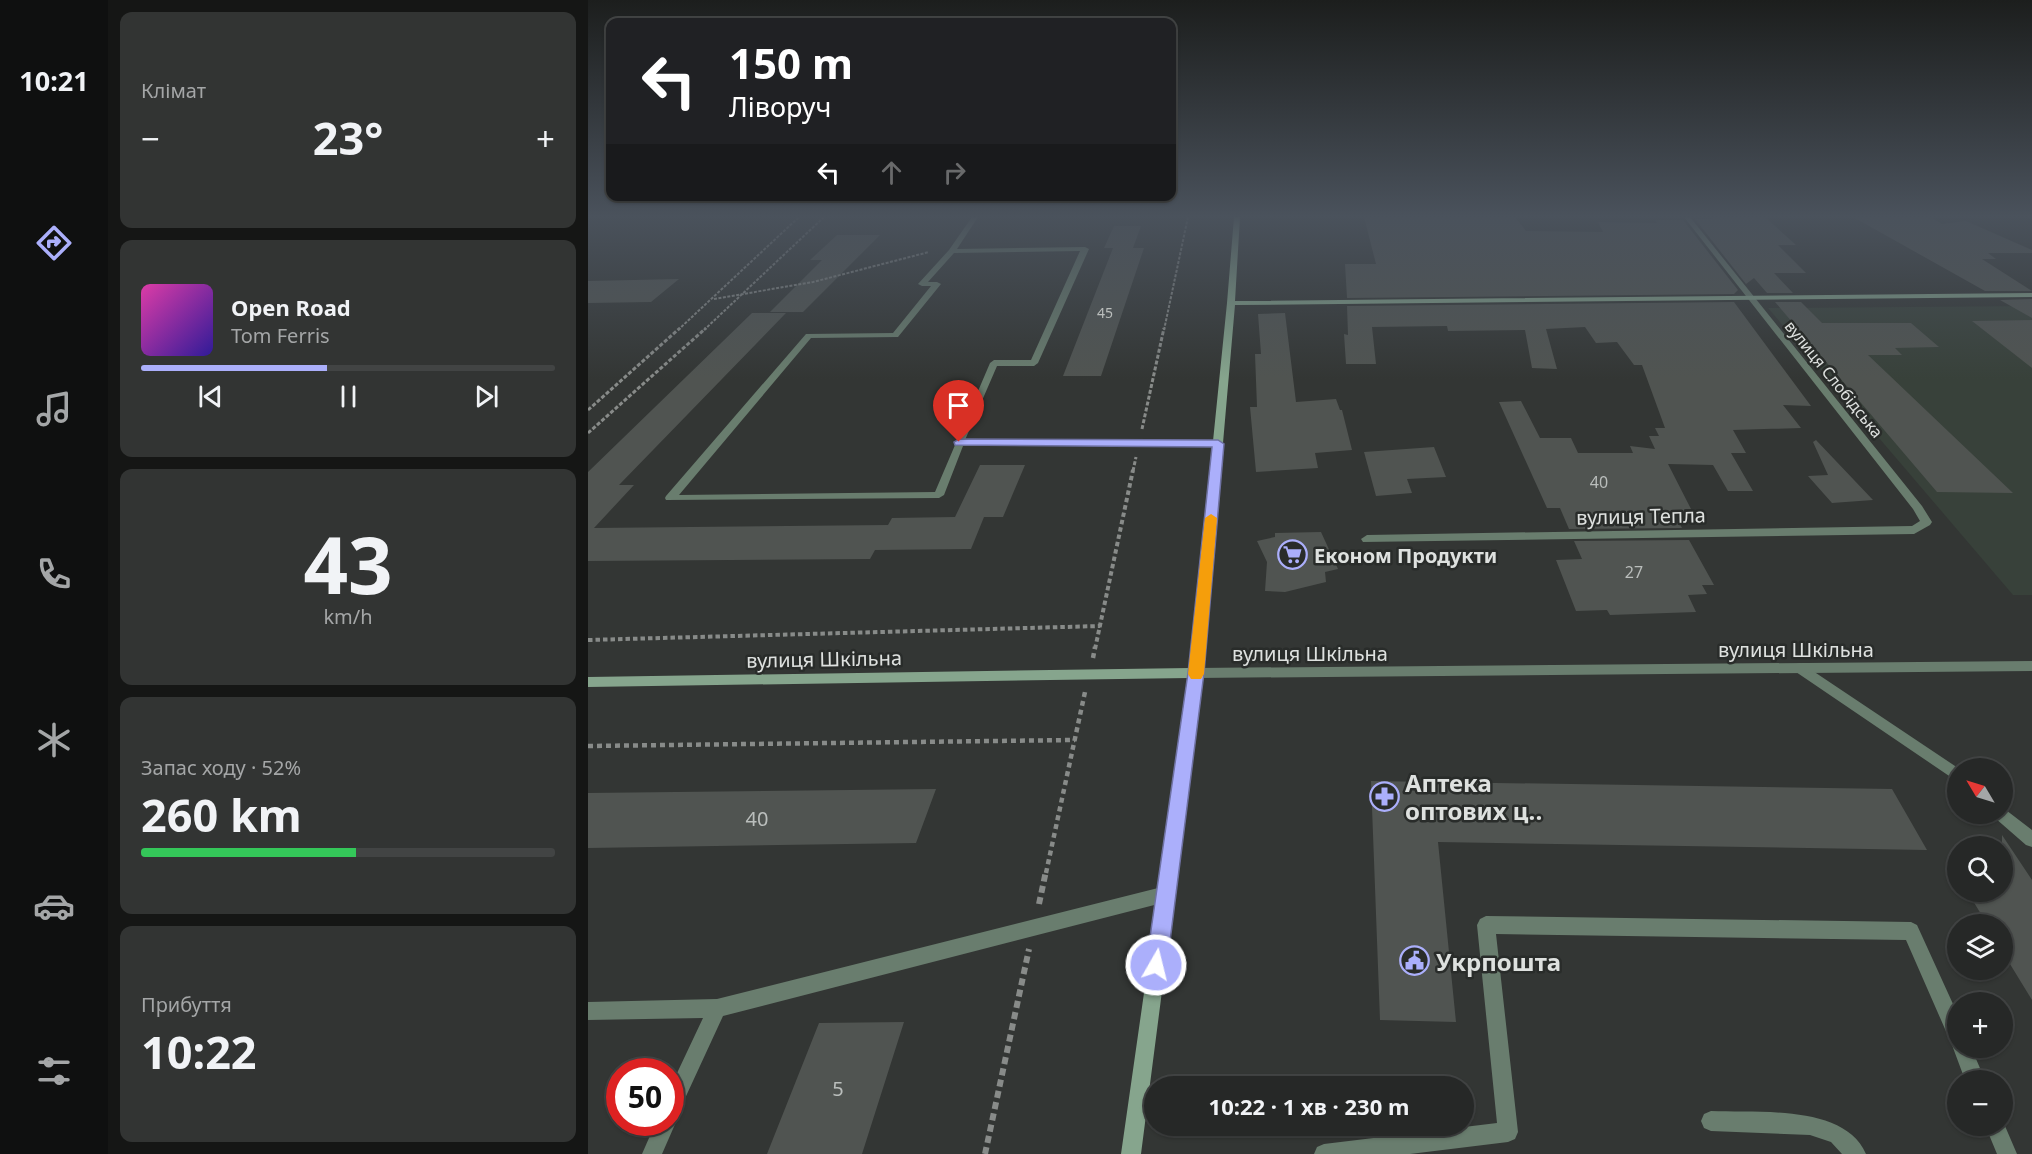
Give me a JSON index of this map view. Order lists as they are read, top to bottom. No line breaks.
{"streets":{"main road":["вулиця Шкільна"],"street":["вулиця Слобідська","вулиця Тепла"]},"crossings":[["вулиця Слобідська","вулиця Тепла"]],"places":{"supermarket":["Економ Продукти"],"pharmacy":["Аптека оптових ц‥"],"public building":["Укрпошта"]},"house_numbers":["45","40","27","40","5"],"north":"top left","page":{"tabs":"10:21","tile":["Клімат",["43","km/h"],["Запас ходу · 52%","260 km"],["Прибуття","10:22"]],"turn":["150 m","Ліворуч"],"heat":["−","23°","+"],"song":["Open Road","Tom Ferris"],"map_buttons":["+","−"],"limit":"50","trip":"10:22 · 1 хв · 230 m"}}
